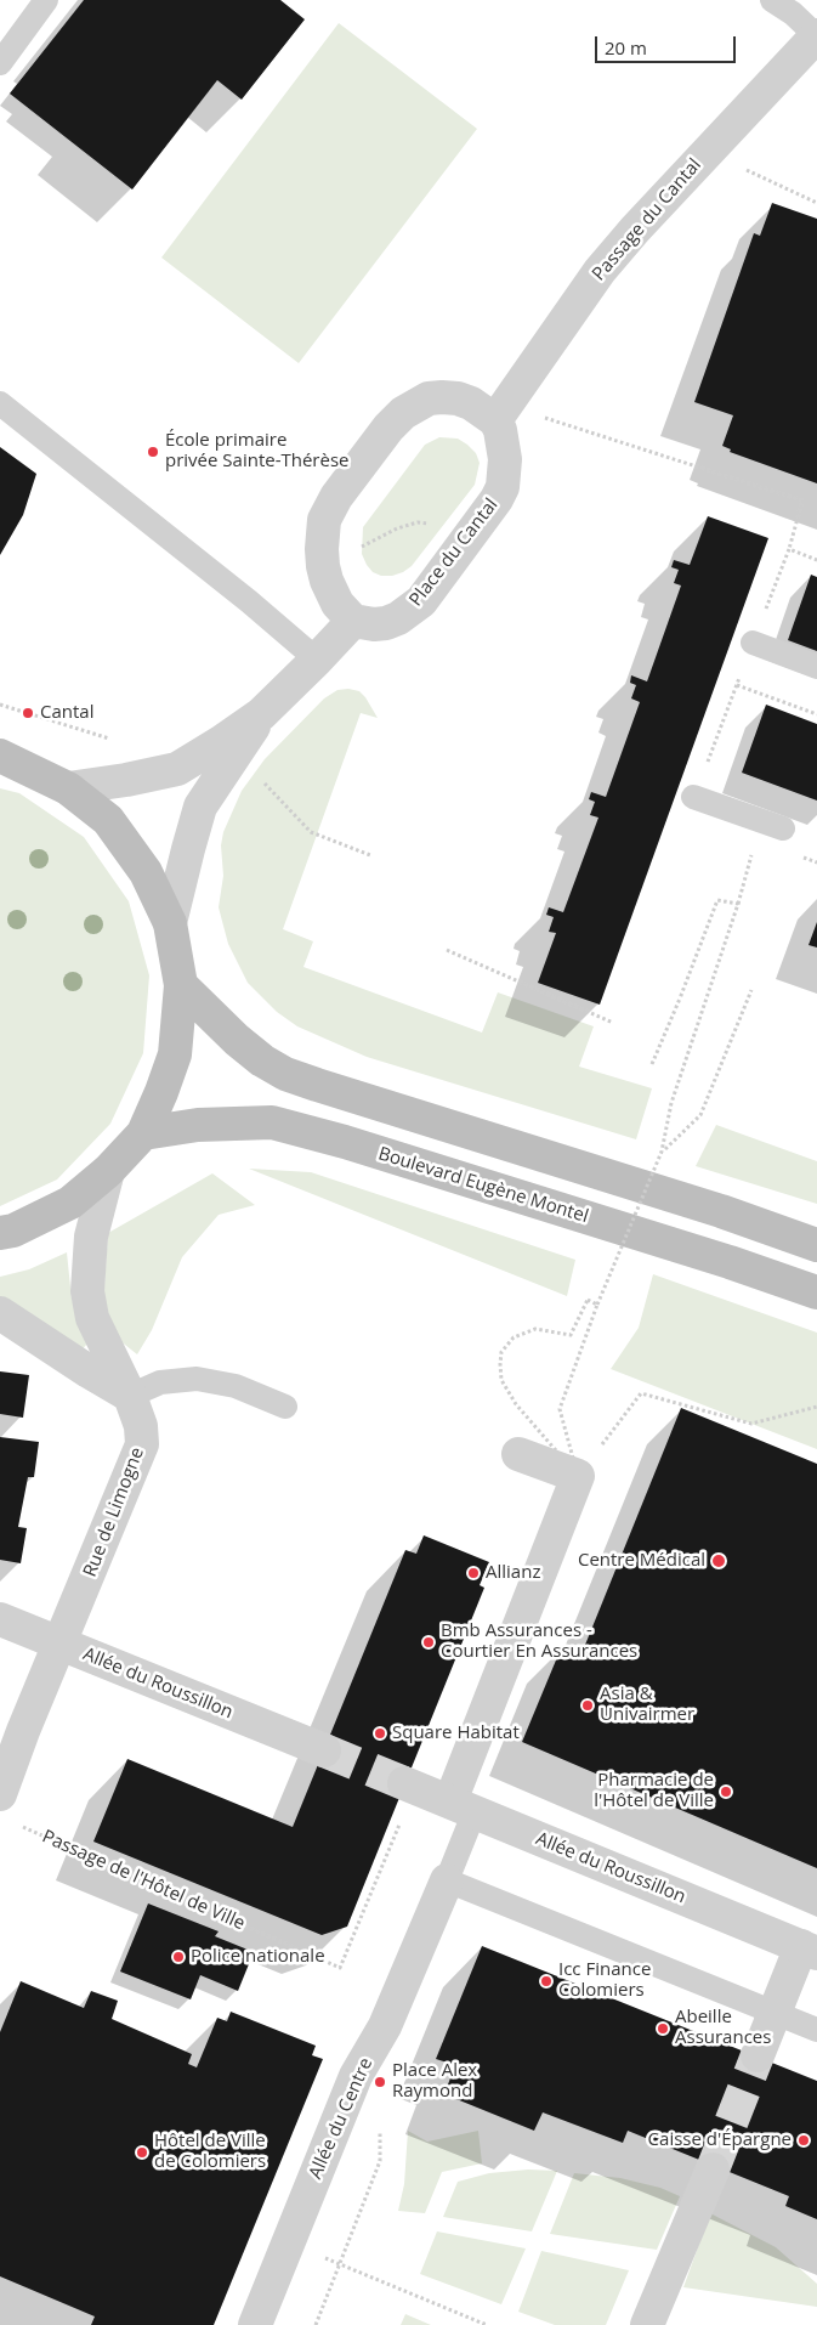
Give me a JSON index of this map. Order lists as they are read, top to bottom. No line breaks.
{"streets":{"main road":["Boulevard Eugène Montel"],"street":["Passage du Cantal","Place du Cantal","Rue de Limogne","Allée du Roussillon","Allée du Centre"],"path":["Passage de l'Hôtel de Ville"]},"crossings":[["Passage du Cantal","Place du Cantal"],["Rue de Limogne","Allée du Roussillon"],["Allée du Roussillon","Passage de l'Hôtel de Ville"]],"places":["École primaire privée Sainte-Thérèse","Cantal","Centre Médical","Allianz","Bmb Assurances - Courtier En Assurances","Asia & Univairmer","Square Habitat","Pharmacie de l'Hôtel de Ville","Police nationale","Icc Finance Colomiers","Abeille Assurances","Place Alex Raymond","Caisse d'Épargne","Hôtel de Ville de Colomiers"],"scale_bar":"20 m"}
